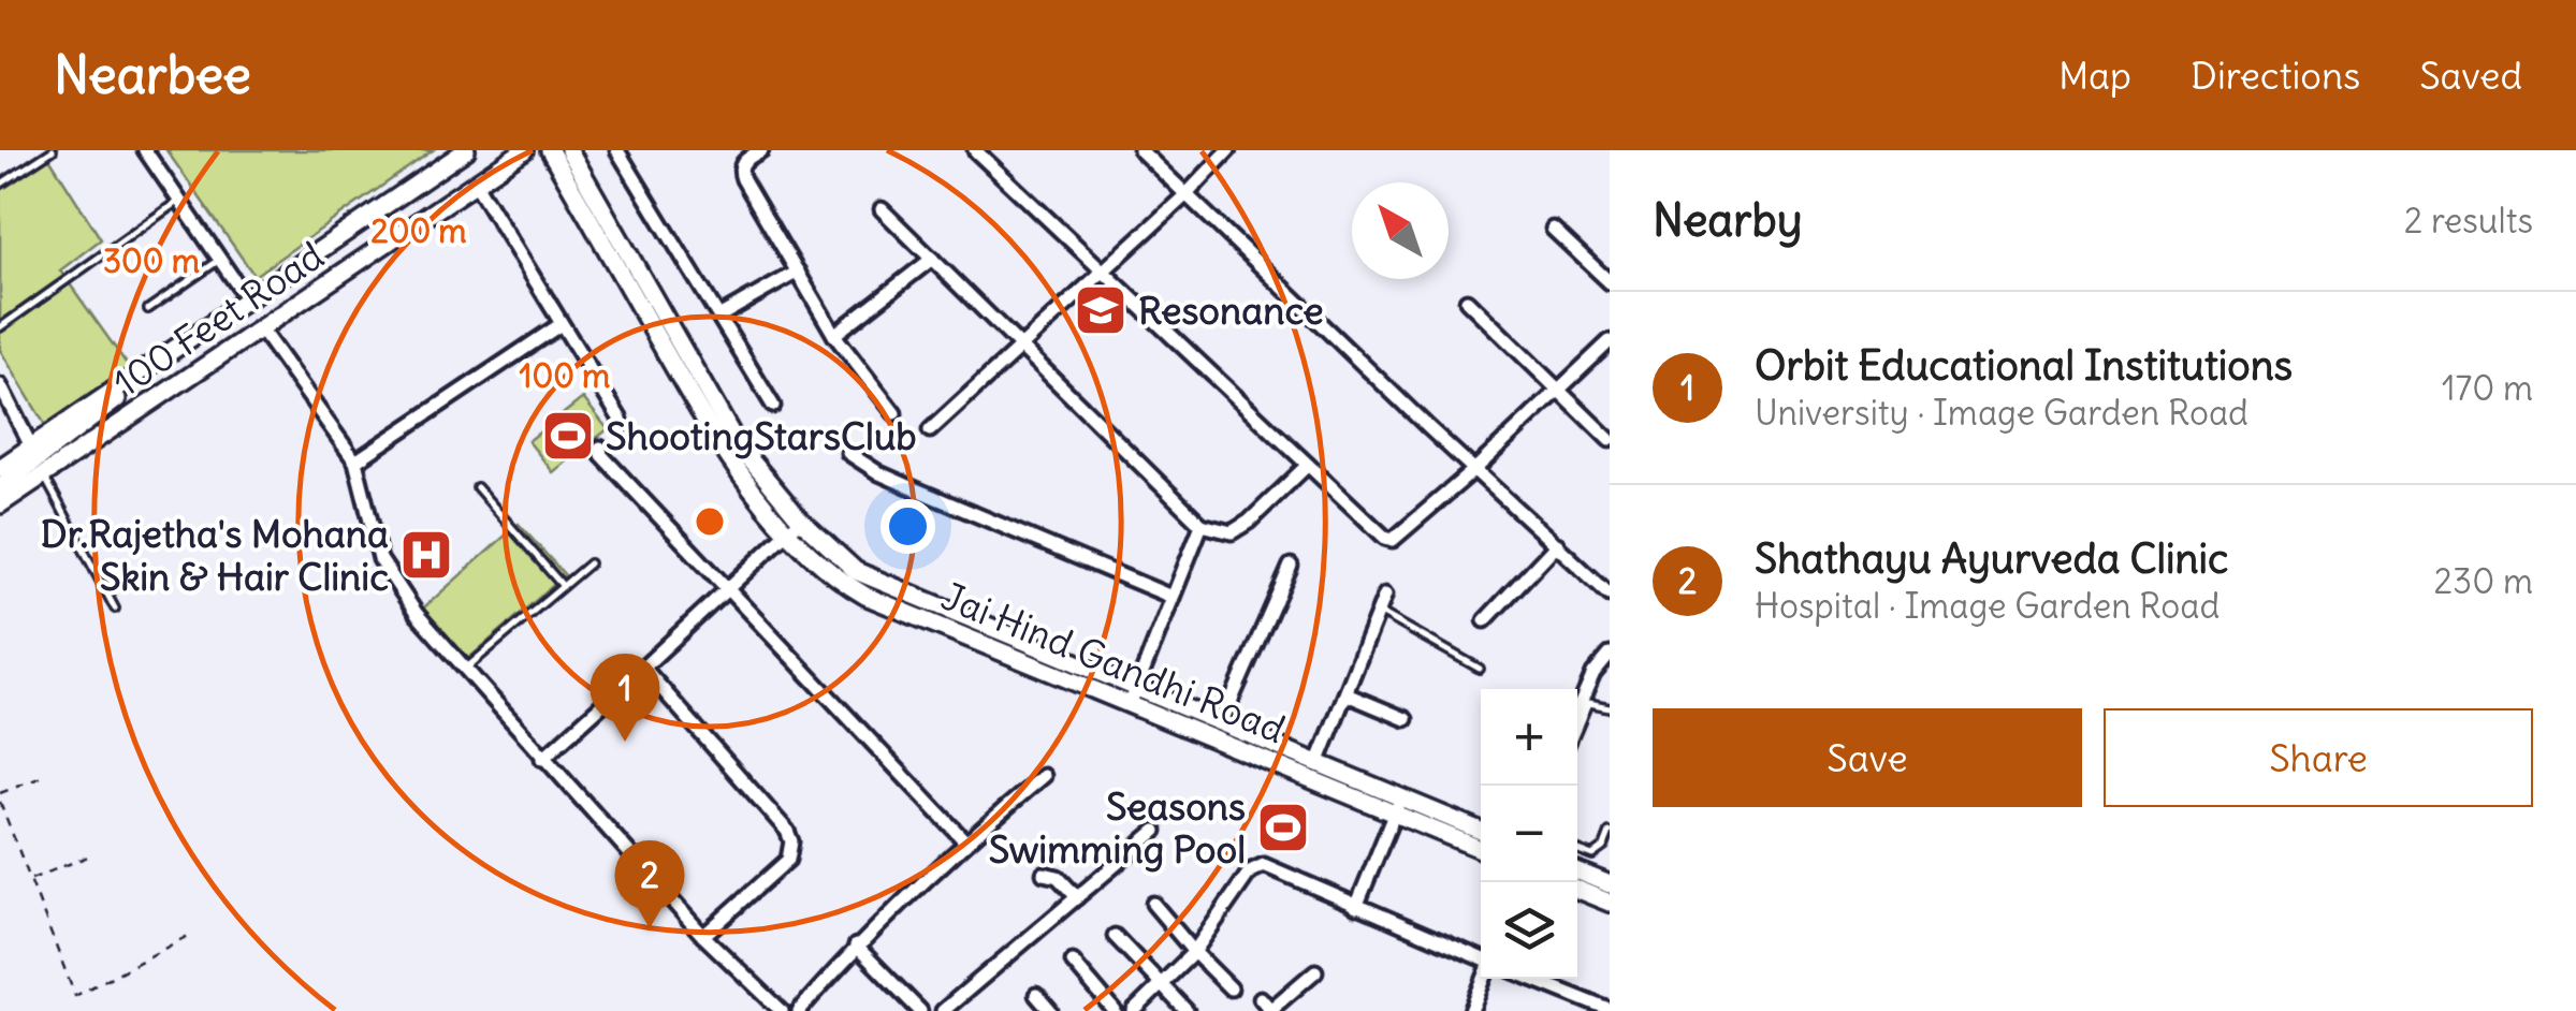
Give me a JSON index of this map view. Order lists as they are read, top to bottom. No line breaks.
{"streets":{"street":["100 Feet Road","Jai Hind Gandhi Road"]},"places":{"school or university":["Resonance"],"sports":["ShootingStarsClub","Seasons Swimming Pool"],"hospital":["Dr.Rajetha's Mohana Skin & Hair Clinic"]},"north":"top left","page":{"header":"Nearbee","nav":["Map","Directions","Saved"],"heading":["Nearby","2 results"],"list":[{"mark":"1","name":"Orbit Educational Institutions","note":"University · Image Garden Road","value":"170 m"},{"mark":"2","name":"Shathayu Ayurveda Clinic","note":"Hospital · Image Garden Road","value":"230 m"}],"pins":["1","2"],"buttons":["Save","Share"],"map_buttons":["+","−"]},"rings":["200 m","300 m","100 m"]}
